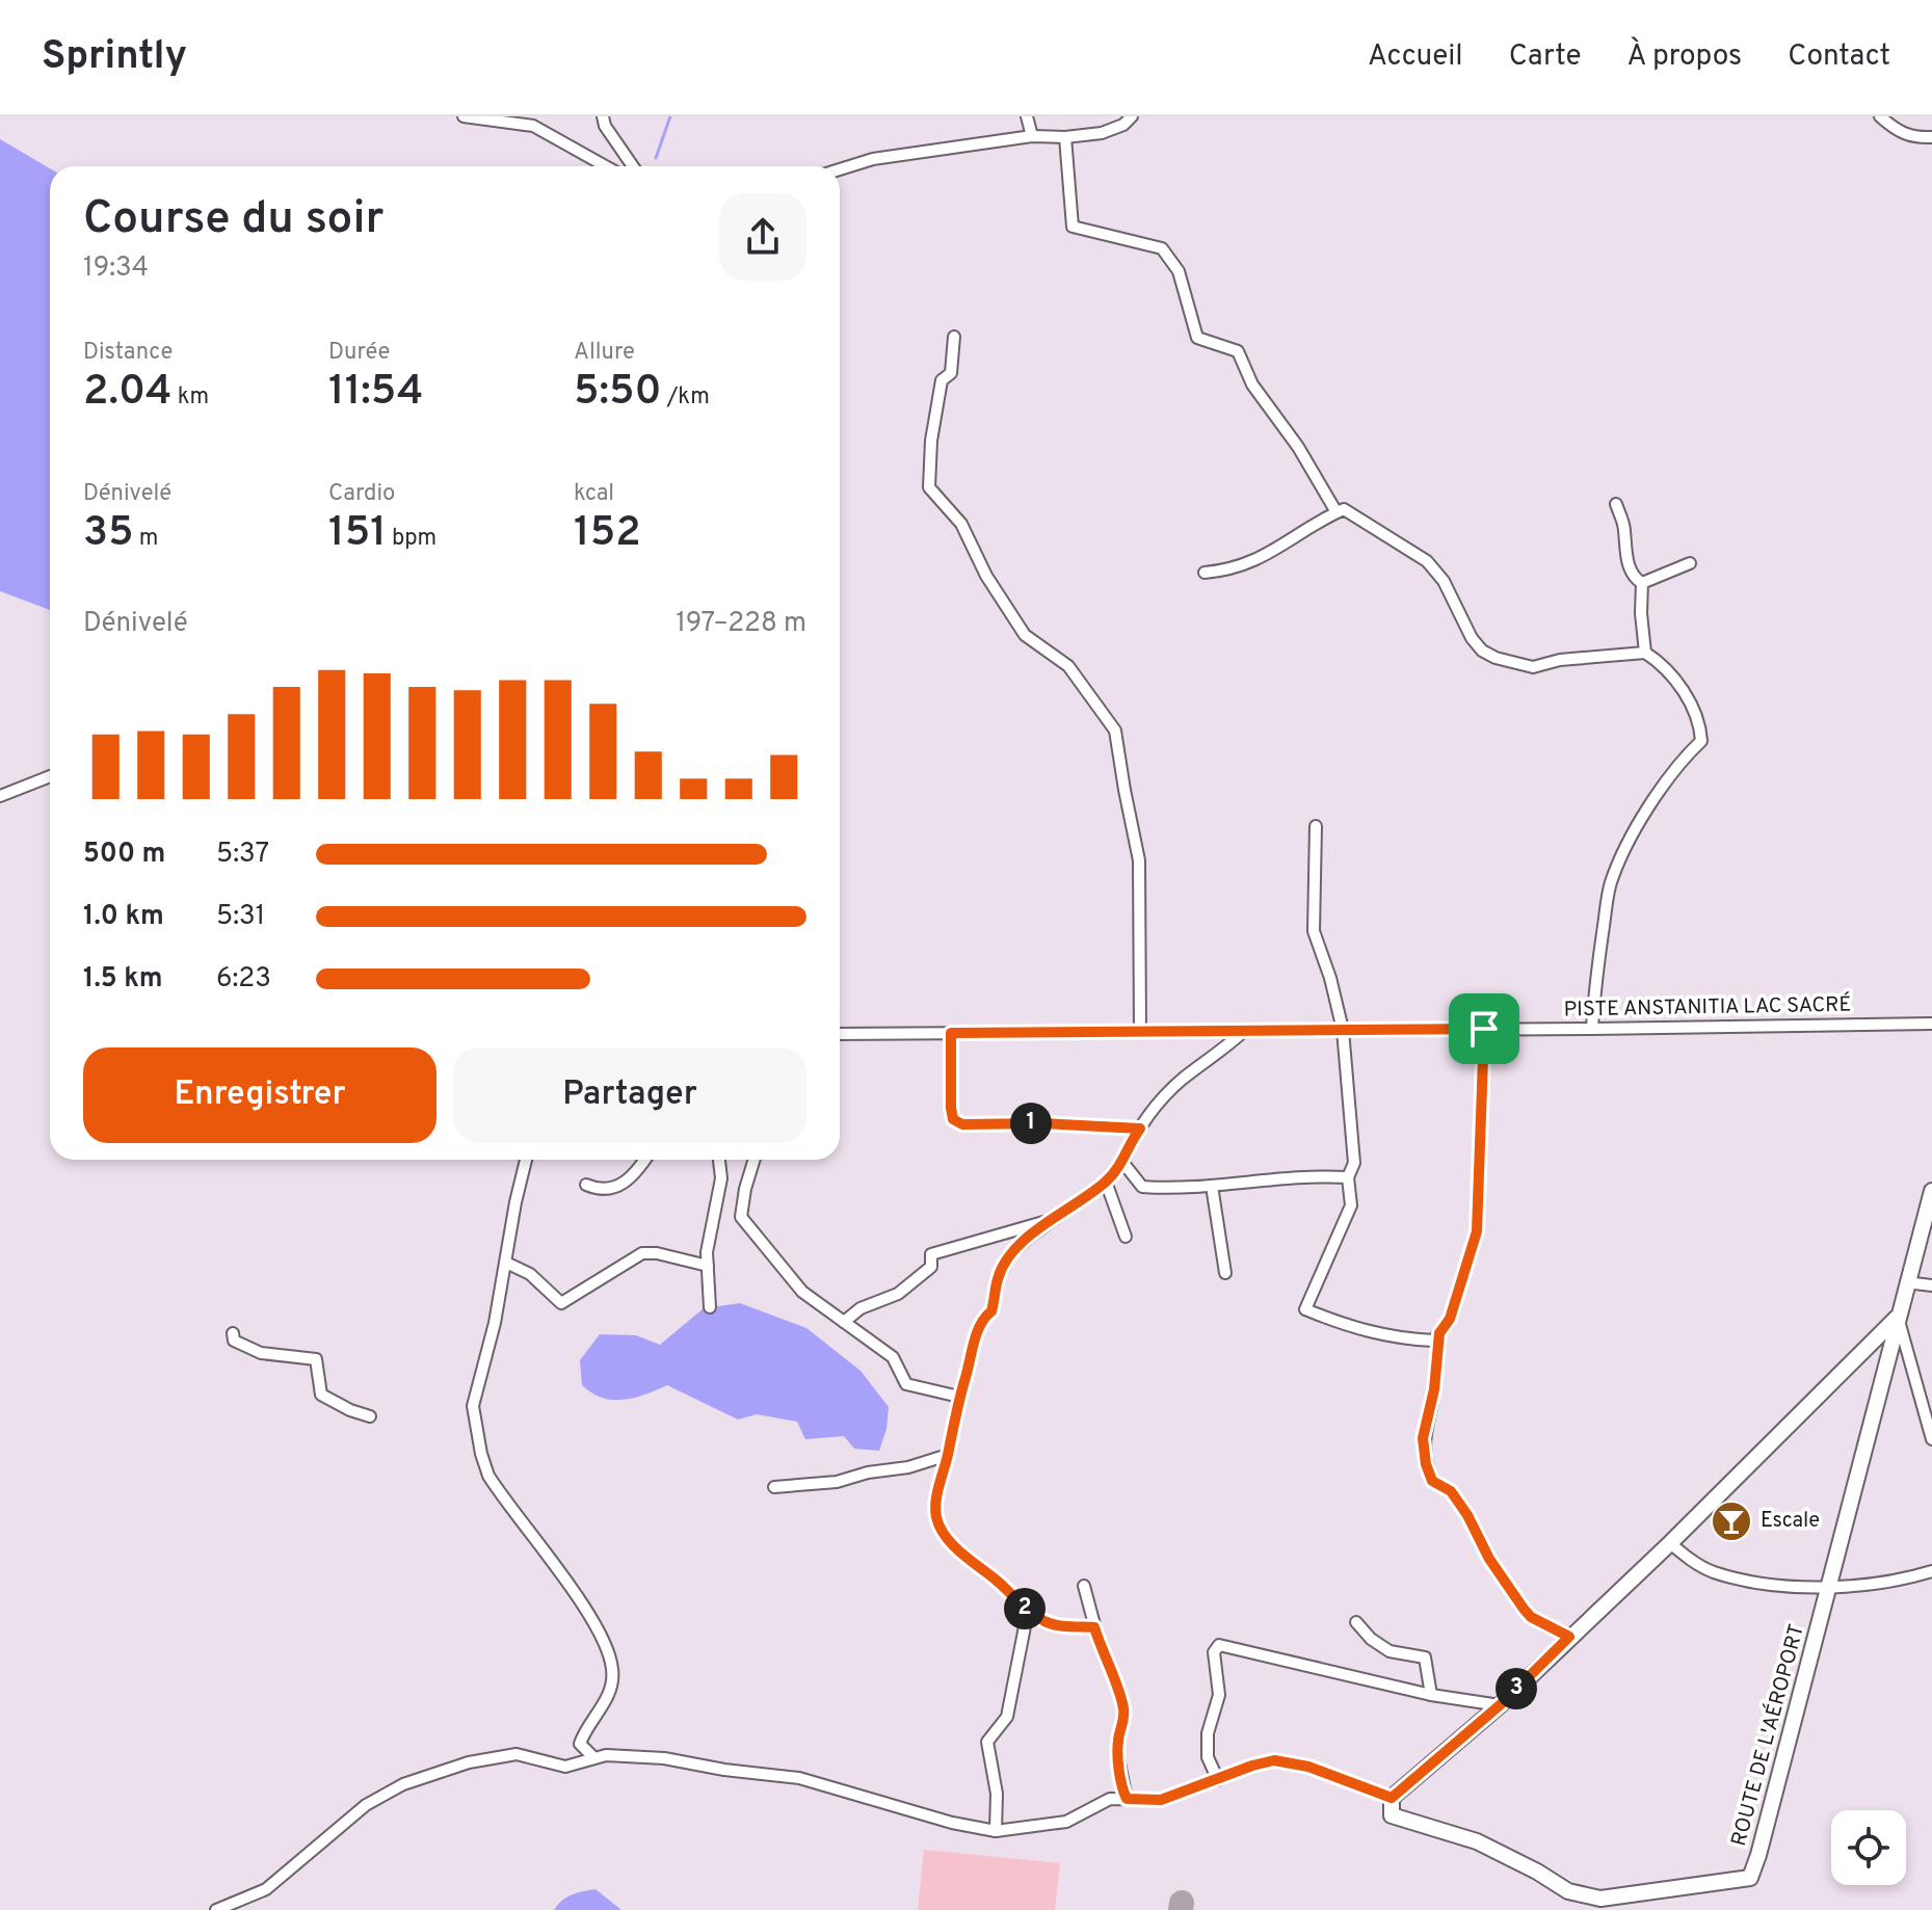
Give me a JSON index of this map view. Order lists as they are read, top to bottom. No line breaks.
{"streets":{"main road":["ROUTE DE L'AÉROPORT"],"street":["PISTE ANSTANITIA LAC SACRÉ"]},"places":{"bar":["Escale"]},"page":{"header":"Sprintly","nav":["Accueil","Carte","À propos","Contact"],"heading":["Course du soir","19:34"],"stats":[["Distance","2.04 km"],["Durée","11:54"],["Allure","5:50 /km"],["Dénivelé","35 m"],["Cardio","151 bpm"],["kcal","152"]],"chart":["Dénivelé","197–228 m"],"list":[{"name":"500 m","note":"5:37"},{"name":"1.0 km","note":"5:31"},{"name":"1.5 km","note":"6:23"}],"buttons":["Enregistrer","Partager"],"pins":["1","2","3"]}}
